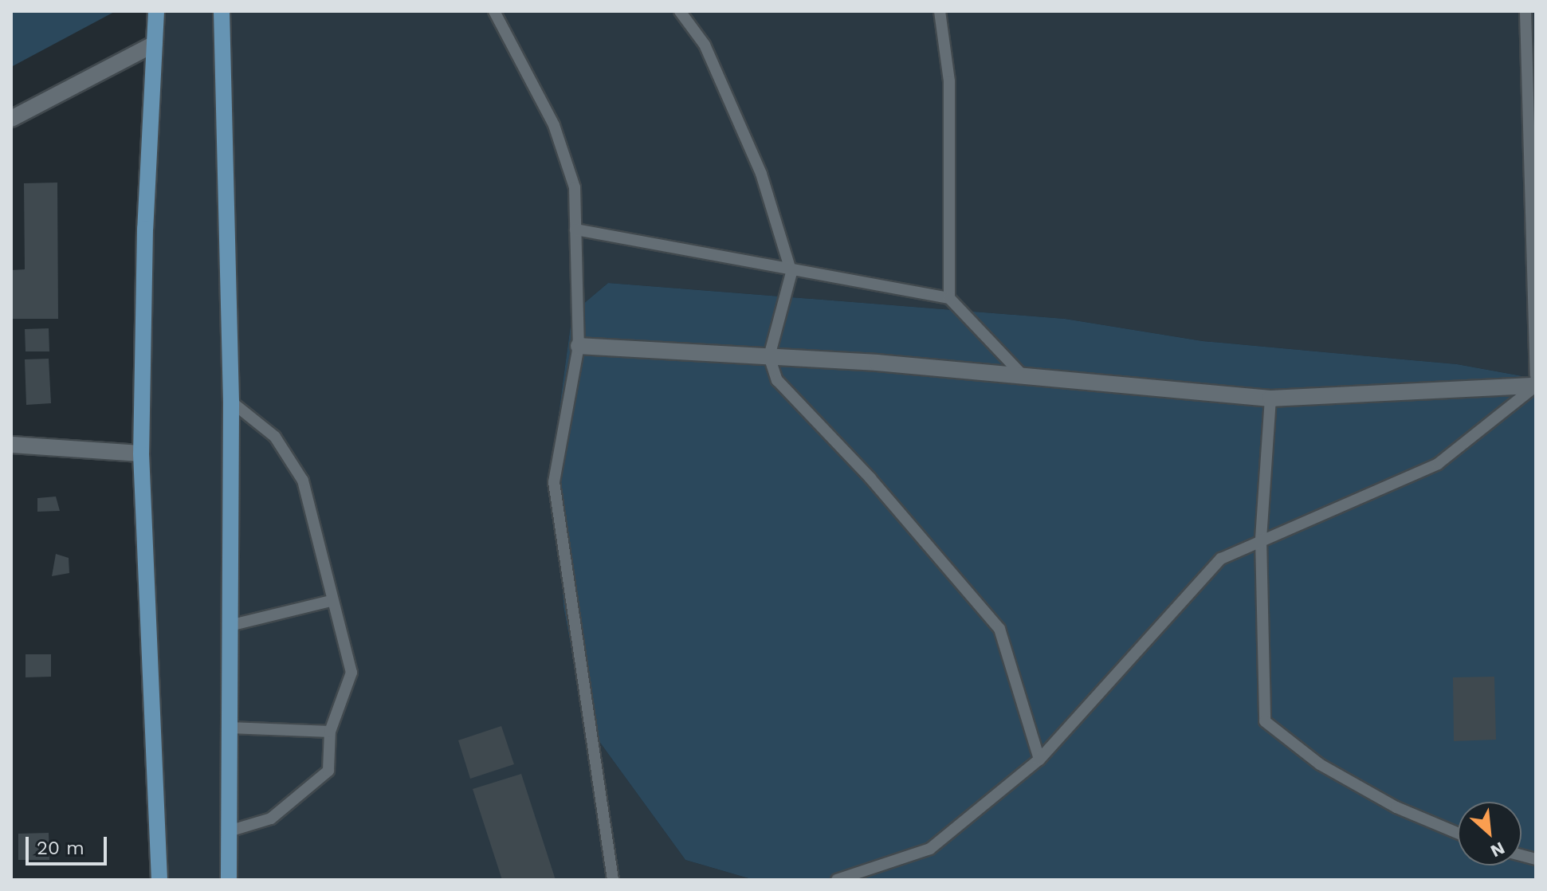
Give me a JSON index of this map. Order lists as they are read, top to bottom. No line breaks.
{"scale_bar":"20 m","north":"bottom right"}
